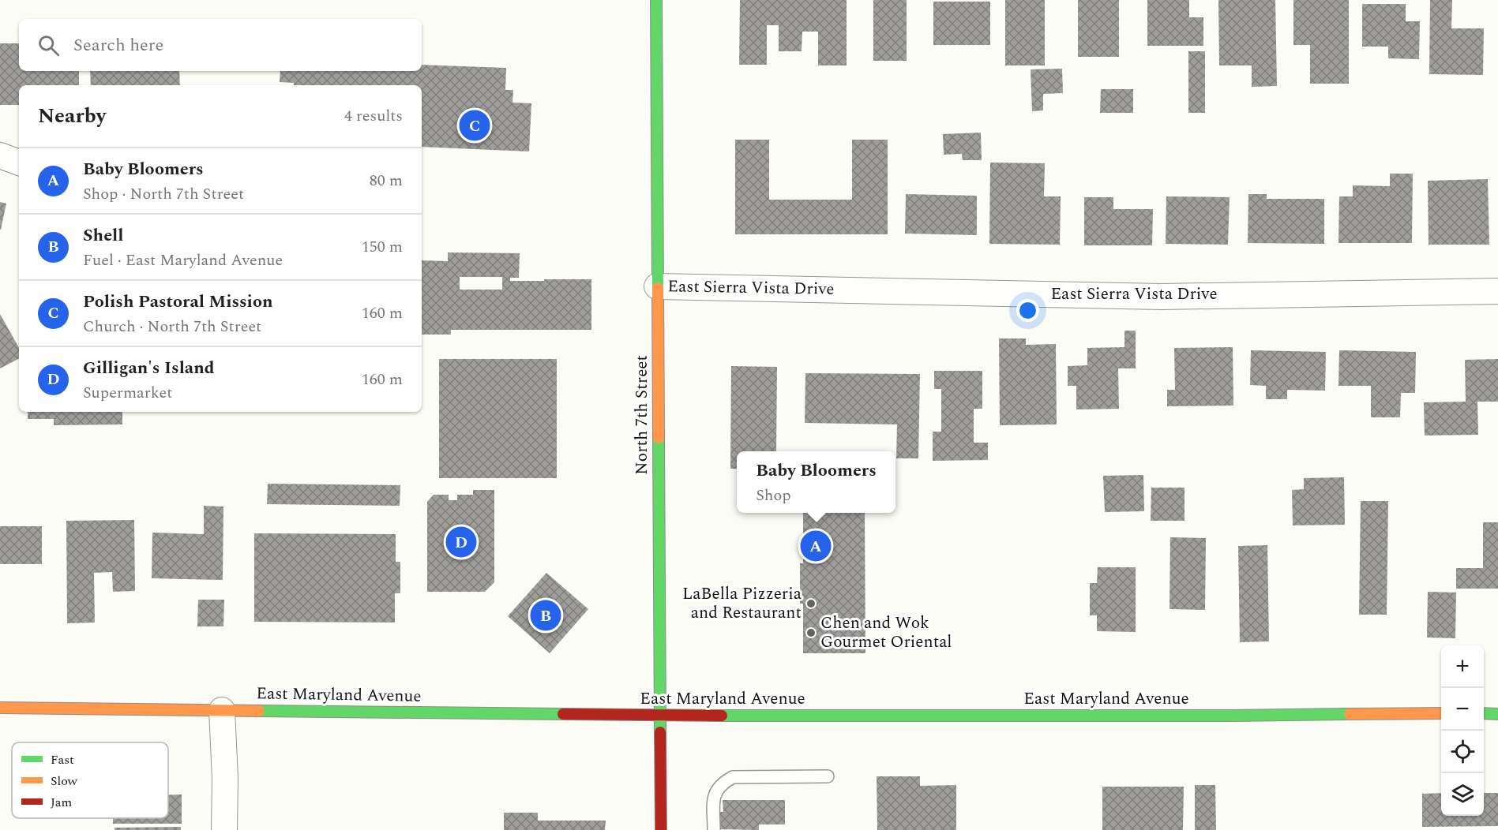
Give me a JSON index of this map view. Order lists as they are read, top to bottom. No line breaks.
{"streets":{"street":["East Sierra Vista Drive","North 7th Street","East Maryland Avenue"]},"crossings":[["East Sierra Vista Drive","North 7th Street"],["North 7th Street","East Maryland Avenue"]],"places":["LaBella Pizzeria and Restaurant","Chen and Wok Gourmet Oriental"],"legend":["Fast","Slow","Jam"],"page":{"search":"Search here","heading":["Nearby","4 results"],"pins":["C","D","A","B"],"list":[{"mark":"A","name":"Baby Bloomers","note":"Shop · North 7th Street","value":"80 m"},{"mark":"B","name":"Shell","note":"Fuel · East Maryland Avenue","value":"150 m"},{"mark":"C","name":"Polish Pastoral Mission","note":"Church · North 7th Street","value":"160 m"},{"mark":"D","name":"Gilligan's Island","note":"Supermarket","value":"160 m"}],"popup":["Baby Bloomers","Shop"],"map_buttons":["+","−"]}}
